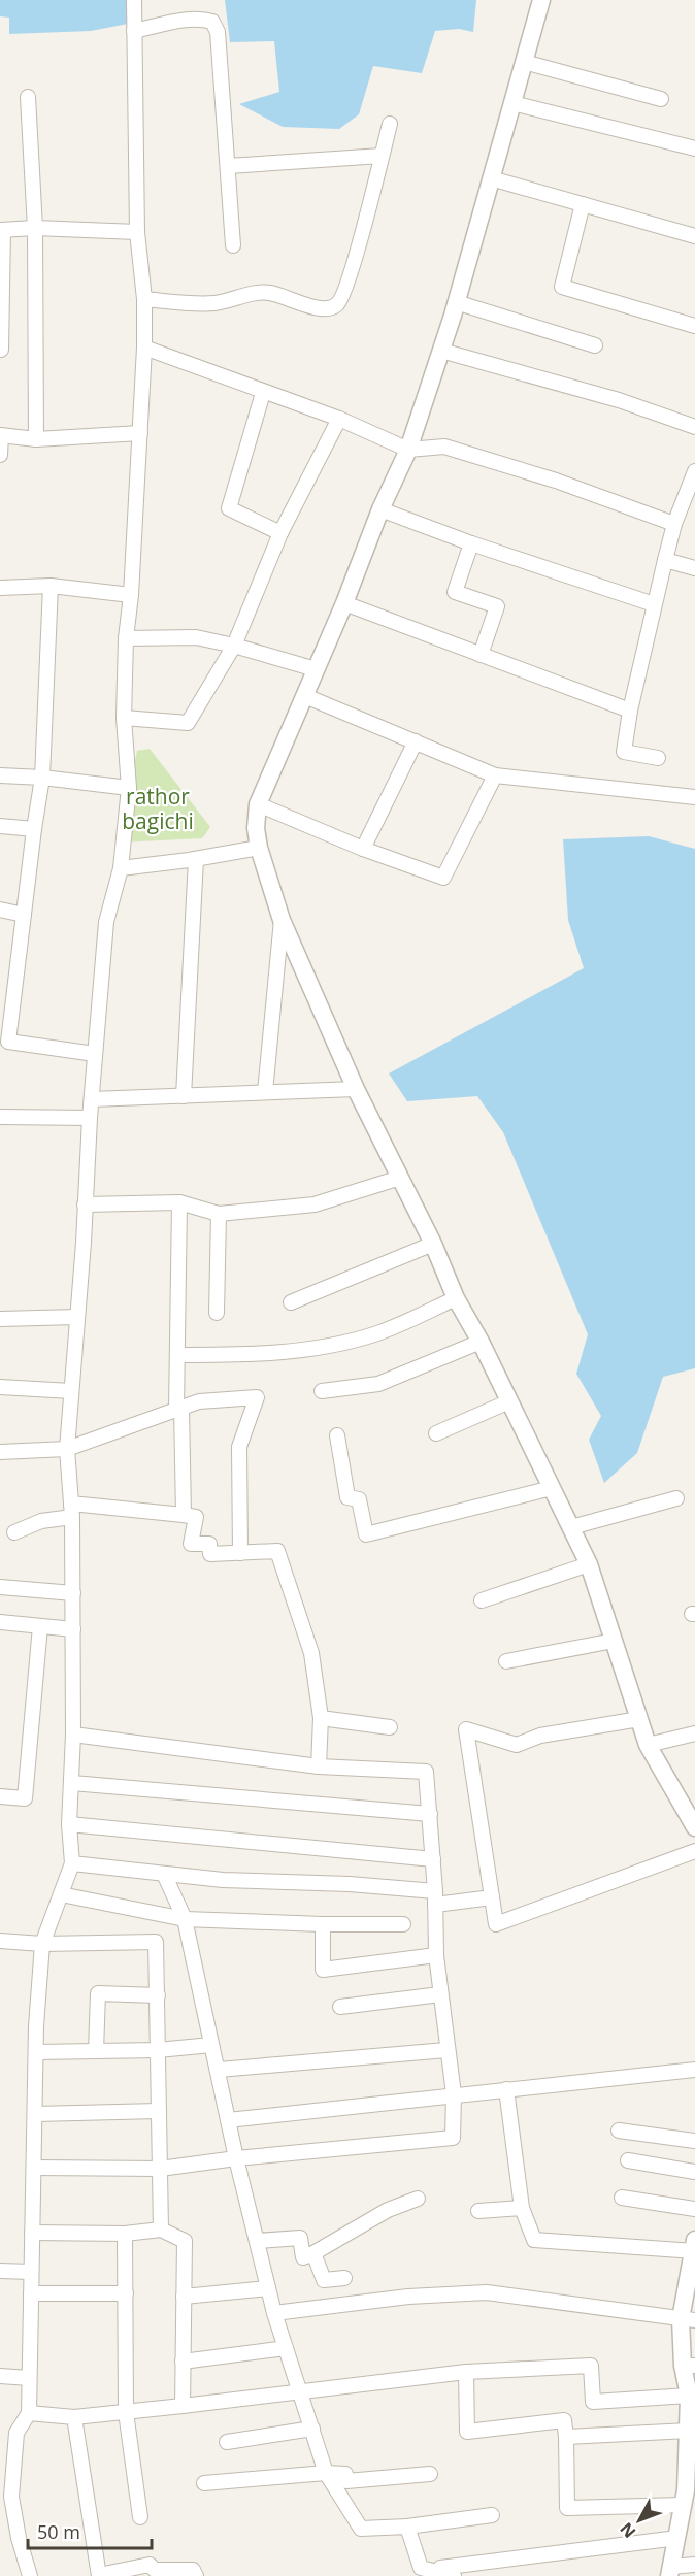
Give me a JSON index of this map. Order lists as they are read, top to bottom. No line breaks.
{"parks":["rathor bagichi"],"scale_bar":"50 m","north":"bottom left"}
